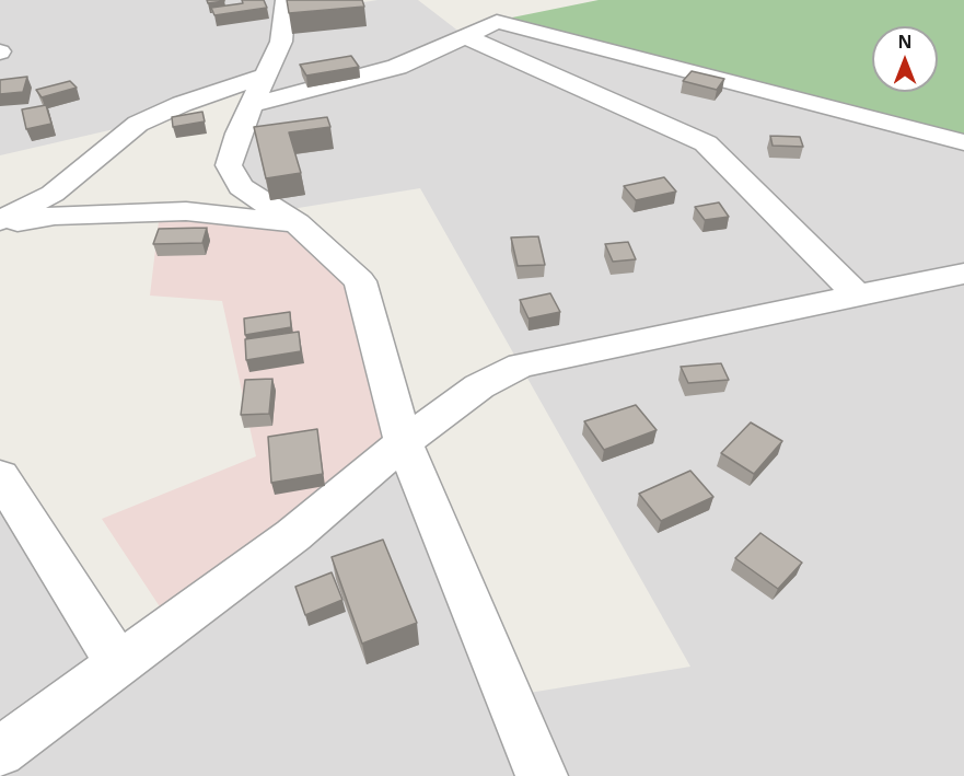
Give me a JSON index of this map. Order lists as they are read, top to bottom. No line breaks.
{"north":"top"}
